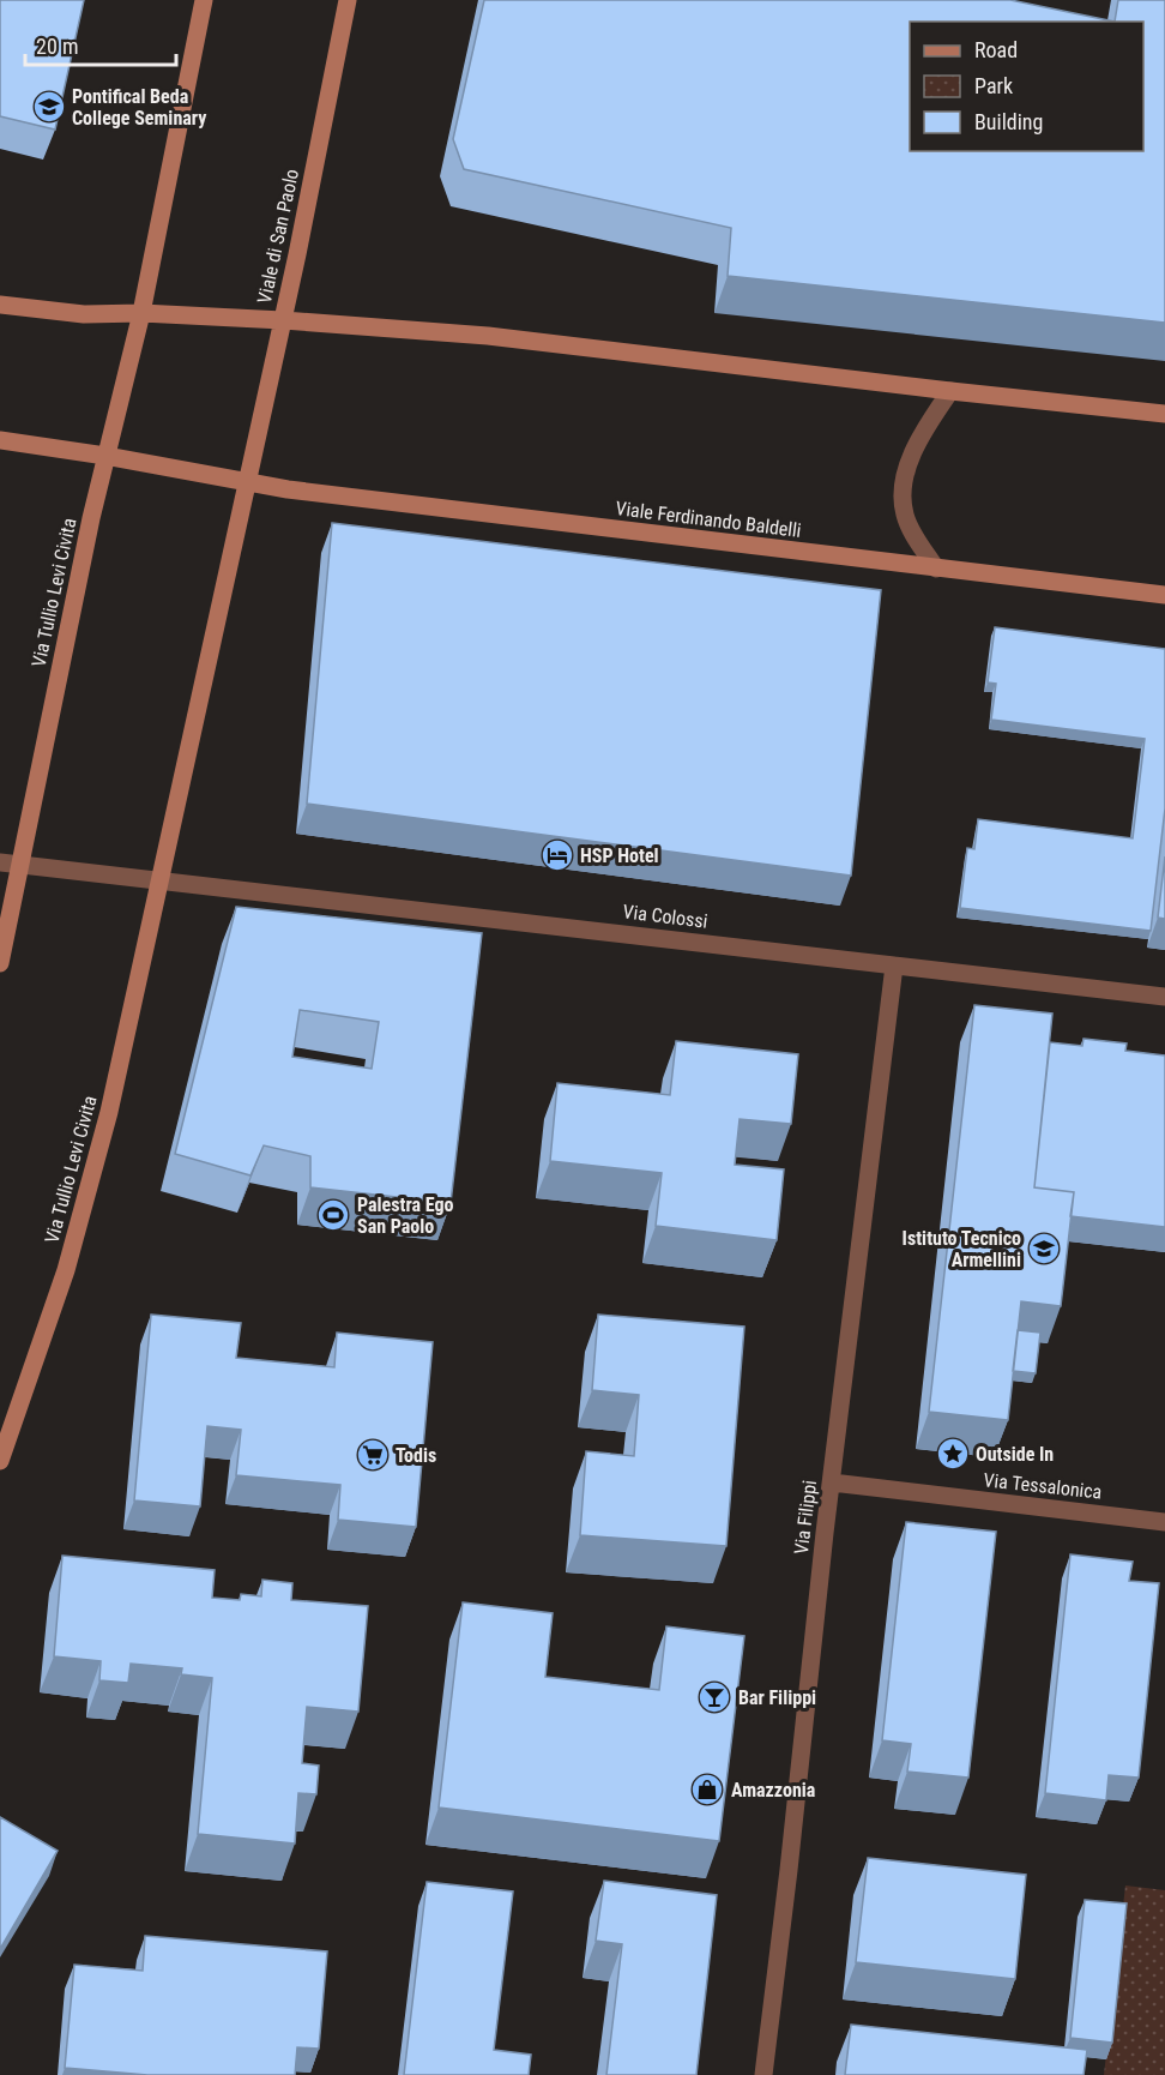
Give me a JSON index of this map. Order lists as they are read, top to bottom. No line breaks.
{"streets":{"street":["Viale di San Paolo","Viale Ferdinando Baldelli","Via Tullio Levi Civita","Via Colossi","Via Tessalonica","Via Filippi"]},"crossings":[["Viale di San Paolo","Viale Ferdinando Baldelli"],["Viale di San Paolo","Via Tullio Levi Civita"],["Viale Ferdinando Baldelli","Via Tullio Levi Civita"],["Via Tullio Levi Civita","Via Colossi"],["Via Colossi","Via Filippi"],["Via Tessalonica","Via Filippi"]],"places":{"school or university":["Pontifical Beda College Seminary","Istituto Tecnico Armellini"],"hotel":["HSP Hotel"],"sports":["Palestra Ego San Paolo"],"place":["Outside In"],"supermarket":["Todis"],"bar":["Bar Filippi"],"shop":["Amazzonia"]},"legend":["Road","Park","Building"],"scale_bar":"20 m"}
